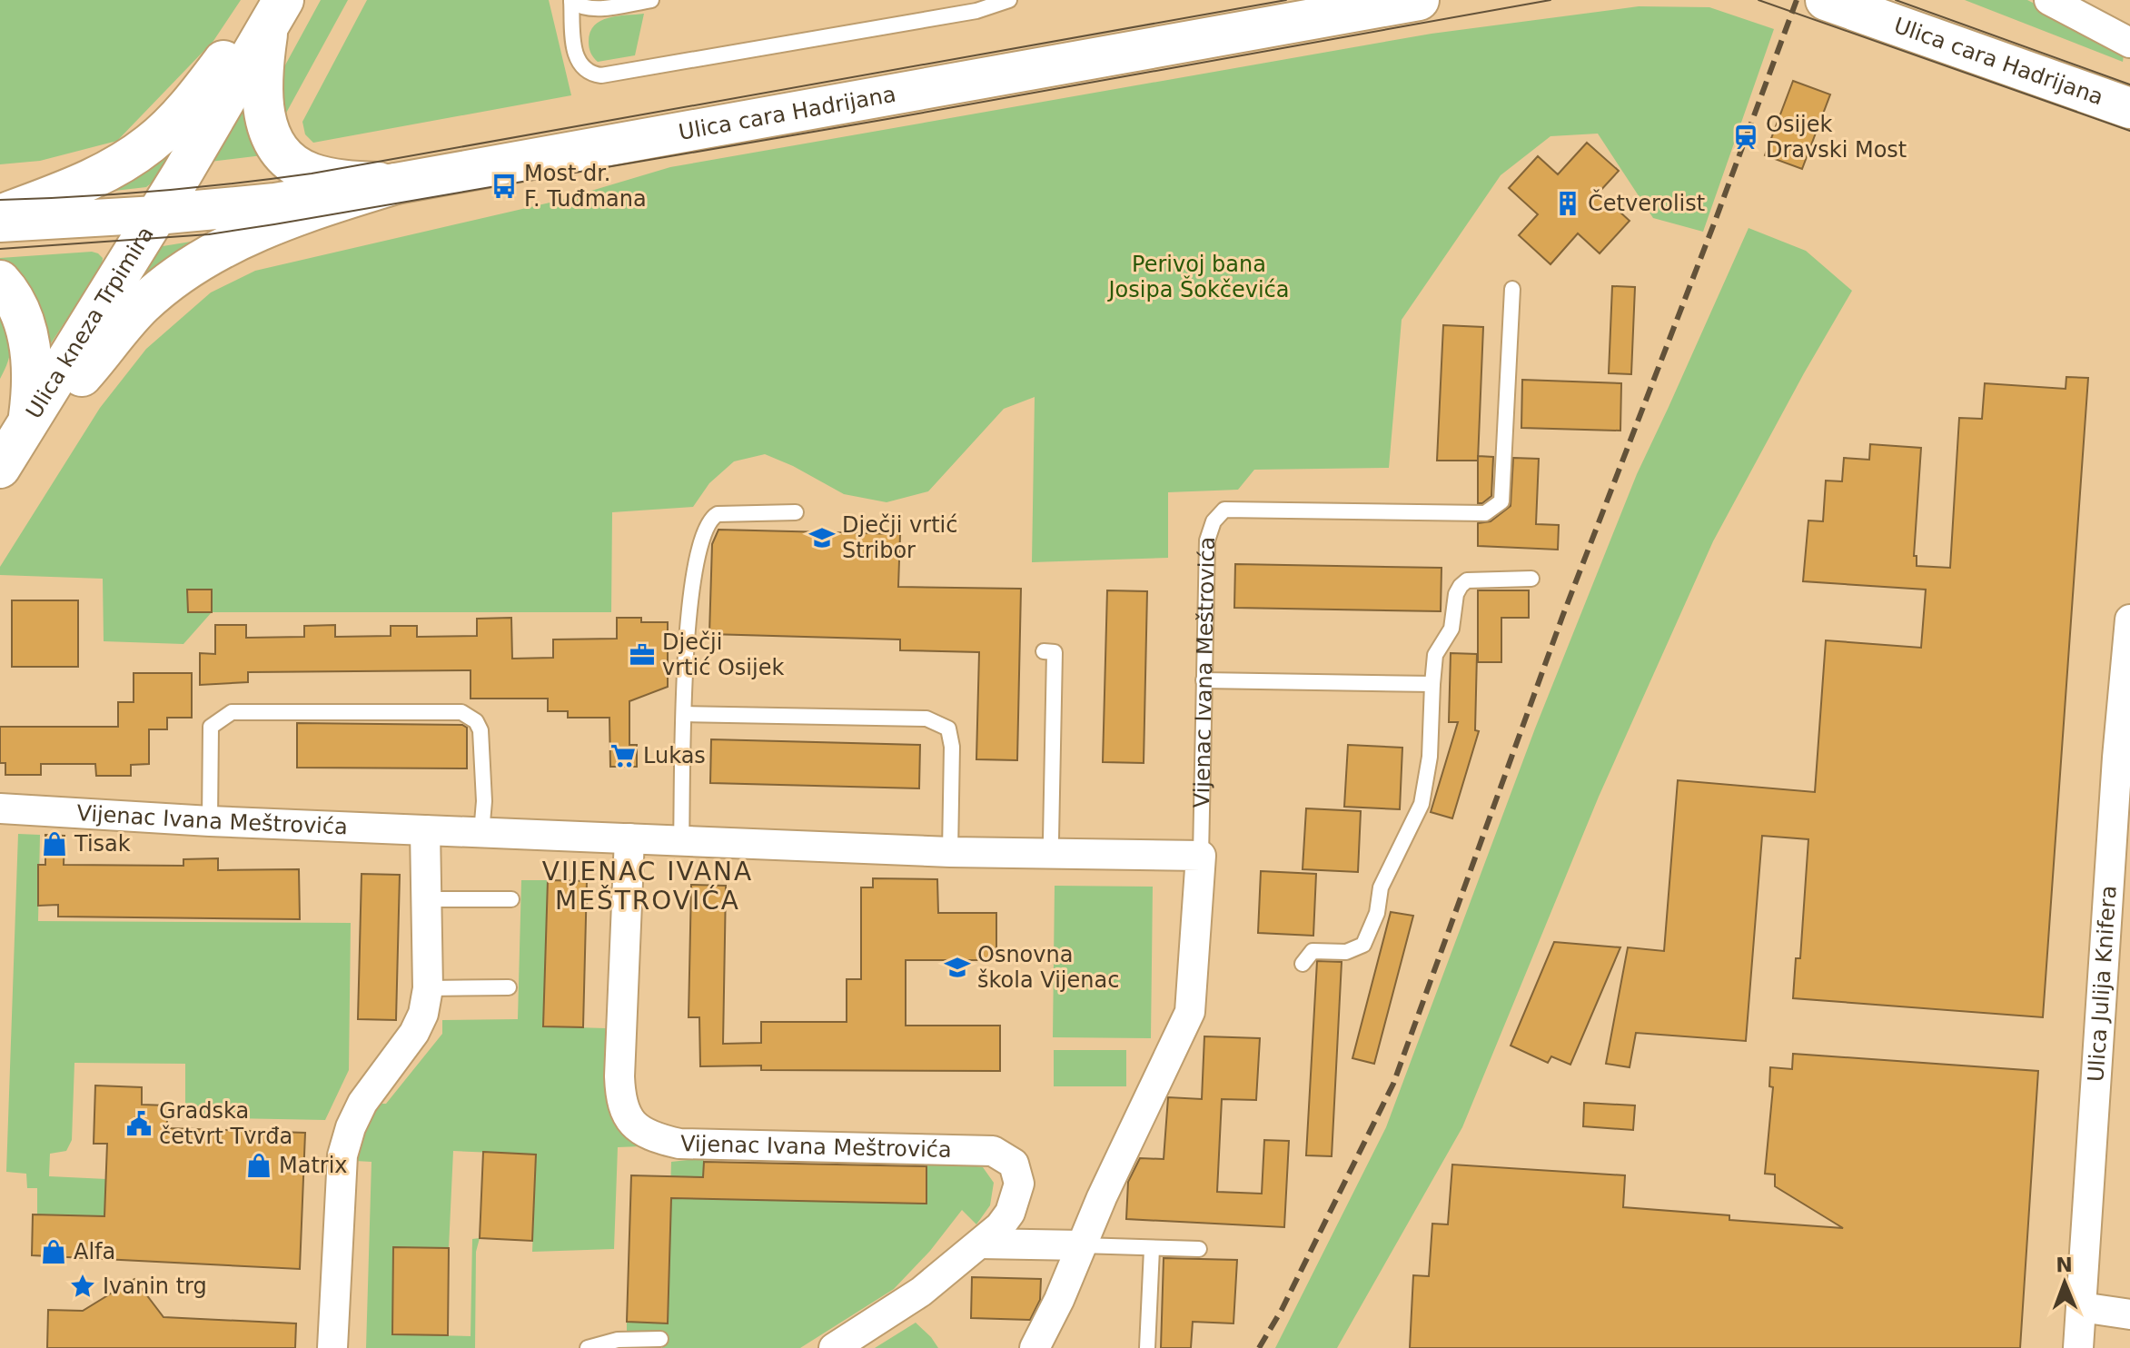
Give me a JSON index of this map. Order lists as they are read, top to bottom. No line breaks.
{"streets":{"main road":["Ulica cara Hadrijana","Ulica kneza Trpimira"],"street":["Vijenac Ivana Meštrovića","Ulica Julija Knifera"]},"crossings":[["Ulica cara Hadrijana","Ulica kneza Trpimira"]],"districts":["VIJENAC IVANA MEŠTROVIĆA"],"parks":["Perivoj bana Josipa Šokčevića"],"places":{"station":["Osijek Dravski Most"],"bus stop":["Most dr. F. Tuđmana"],"building":["Četverolist"],"school or university":["Dječji vrtić Stribor","Osnovna škola Vijenac"],"office":["Dječji vrtić Osijek"],"supermarket":["Lukas"],"shop":["Tisak","Matrix","Alfa"],"public building":["Gradska četvrt Tvrđa"],"place":["Ivanin trg"]},"north":"top"}
